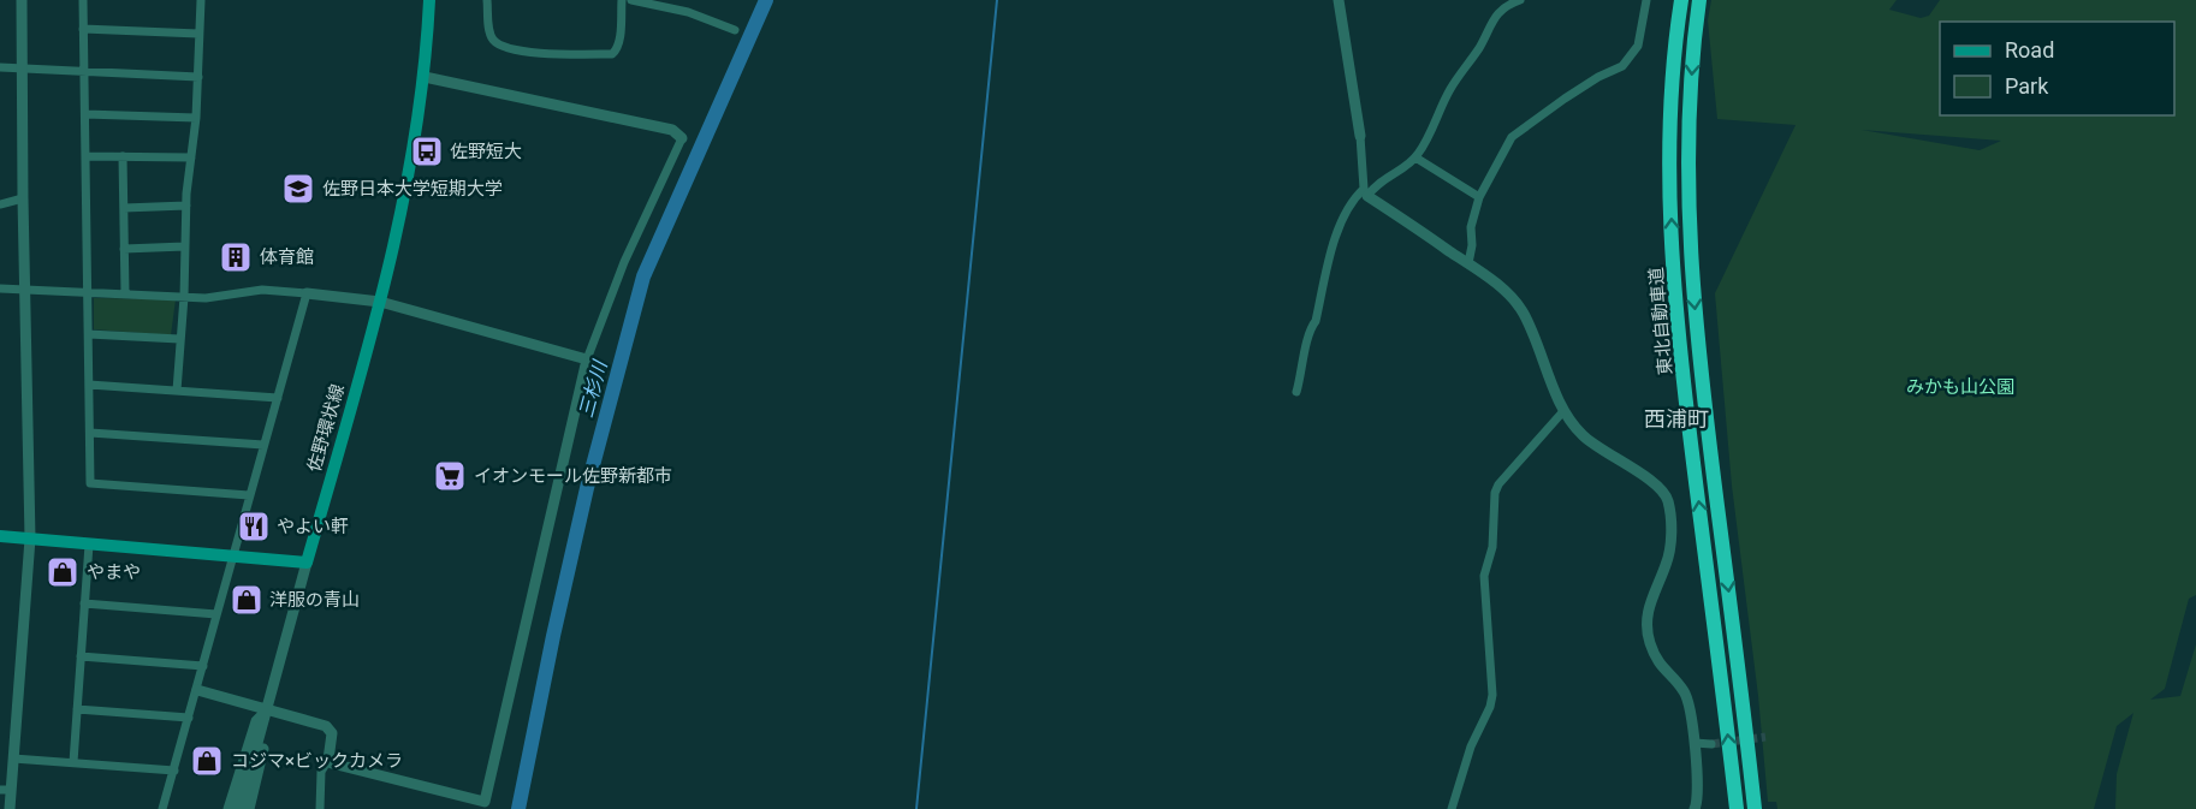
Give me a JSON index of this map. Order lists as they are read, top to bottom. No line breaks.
{"streets":{"highway":["東北自動車道"],"main road":["佐野環状線"]},"districts":["西浦町"],"water":["三杉川"],"parks":["みかも山公園"],"places":{"bus stop":["佐野短大"],"school or university":["佐野日本大学短期大学"],"building":["体育館"],"supermarket":["イオンモール佐野新都市"],"restaurant":["やよい軒"],"shop":["やまや","洋服の青山","コジマ×ビックカメラ"]},"legend":["Road","Park"]}
